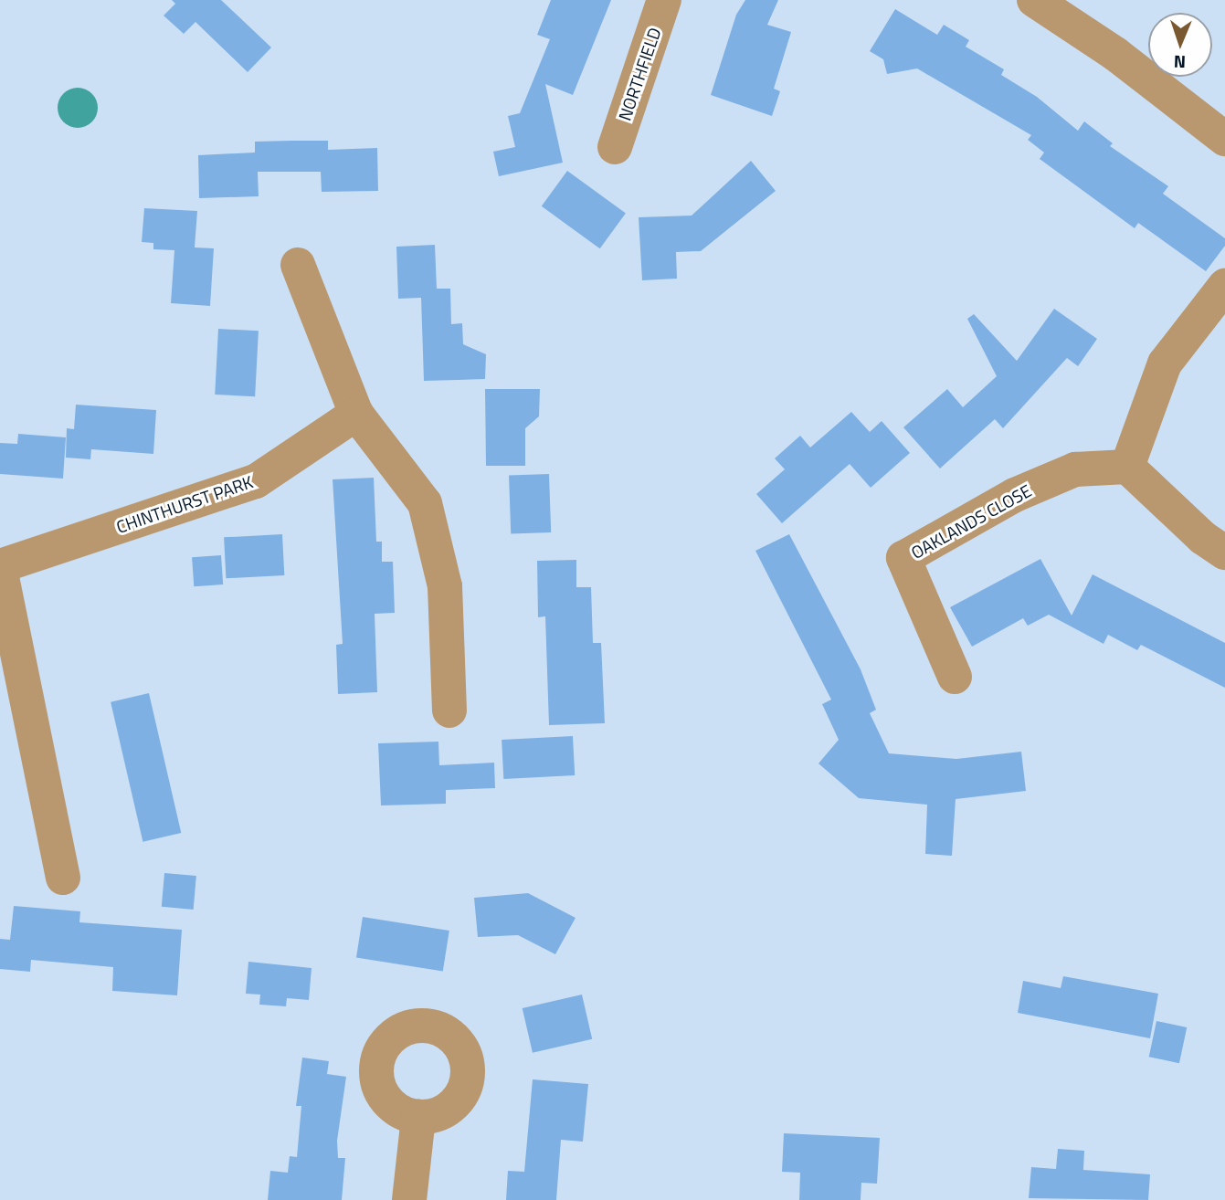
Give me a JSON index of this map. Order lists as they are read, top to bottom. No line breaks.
{"streets":{"street":["NORTHFIELD","CHINTHURST PARK","OAKLANDS CLOSE"]},"north":"bottom"}
